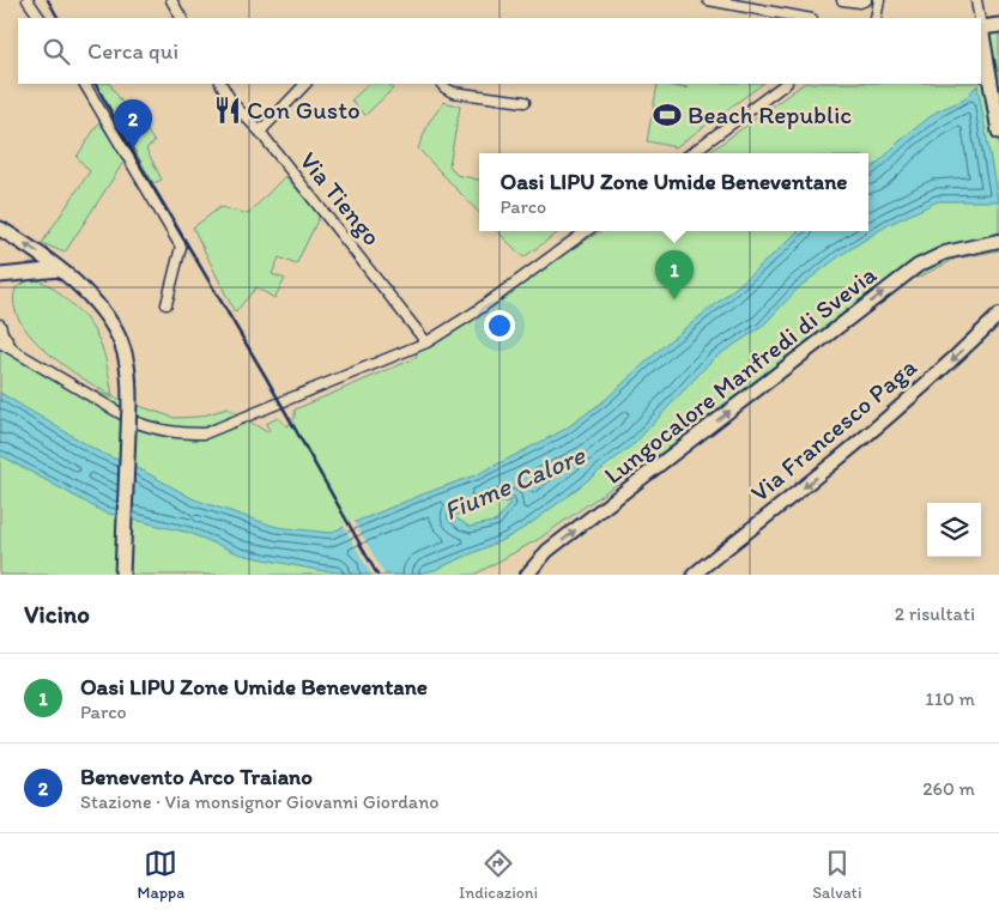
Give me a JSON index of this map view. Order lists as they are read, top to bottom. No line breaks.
{"streets":{"street":["Via Tiengo","Lungocalore Manfredi di Svevia","Via Francesco Paga"]},"one_way":["Lungocalore Manfredi di Svevia","Via Francesco Paga"],"water":["Fiume Calore"],"places":{"restaurant":["Con Gusto"],"sports":["Beach Republic"]},"page":{"search":"Cerca qui","pins":["2","1"],"popup":["Oasi LIPU Zone Umide Beneventane","Parco"],"heading":["Vicino","2 risultati"],"list":[{"mark":"1","name":"Oasi LIPU Zone Umide Beneventane","note":"Parco","value":"110 m"},{"mark":"2","name":"Benevento Arco Traiano","note":"Stazione · Via monsignor Giovanni Giordano","value":"260 m"}],"nav":["Mappa","Indicazioni","Salvati"]}}
